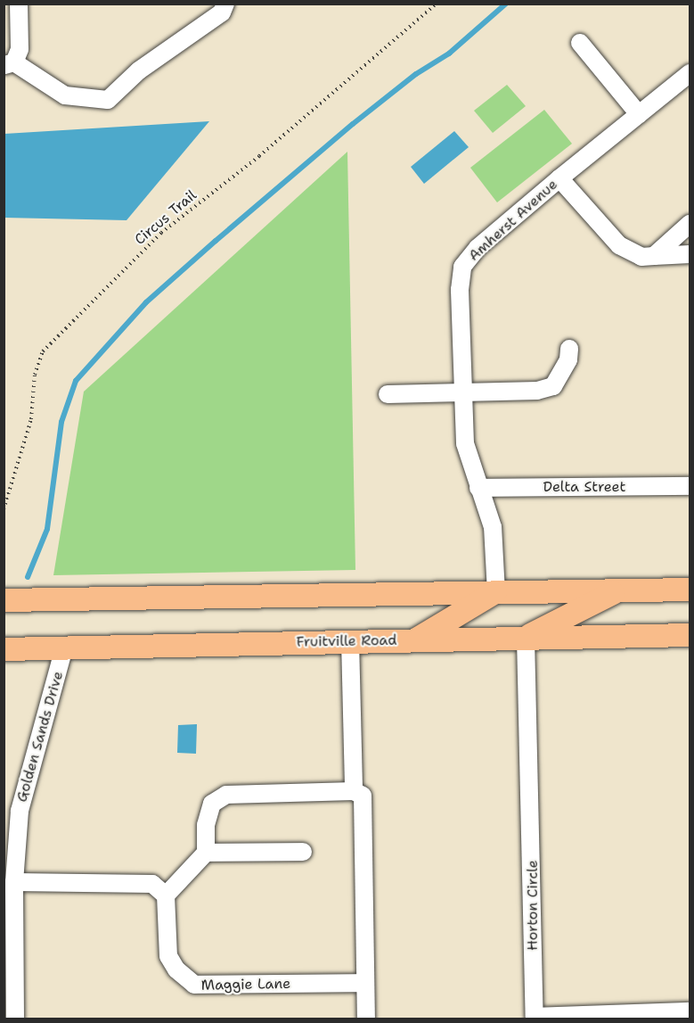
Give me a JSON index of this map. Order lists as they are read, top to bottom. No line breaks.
{"streets":{"main road":["Fruitville Road"],"street":["Amherst Avenue","Delta Street","Golden Sands Drive","Horton Circle","Maggie Lane"],"path":["Circus Trail"]},"crossings":[["Amherst Avenue","Delta Street"],["Fruitville Road","Golden Sands Drive"],["Fruitville Road","Horton Circle"]]}
